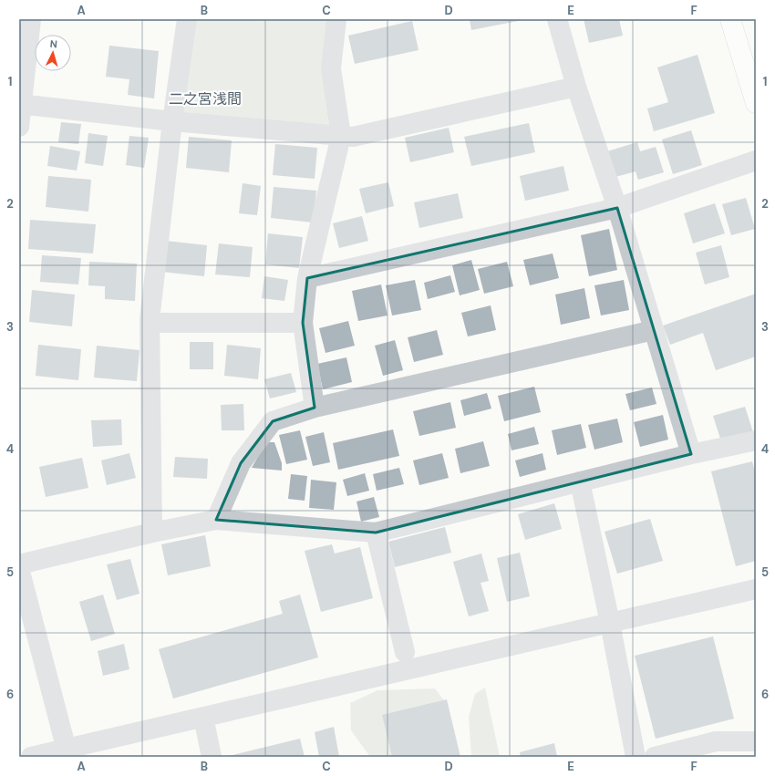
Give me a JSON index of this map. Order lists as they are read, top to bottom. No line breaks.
{"districts":["二之宮浅間"],"north":"top","grid":{"columns":["A","B","C","D","E","F"],"rows":["1","2","3","4","5","6"]}}
